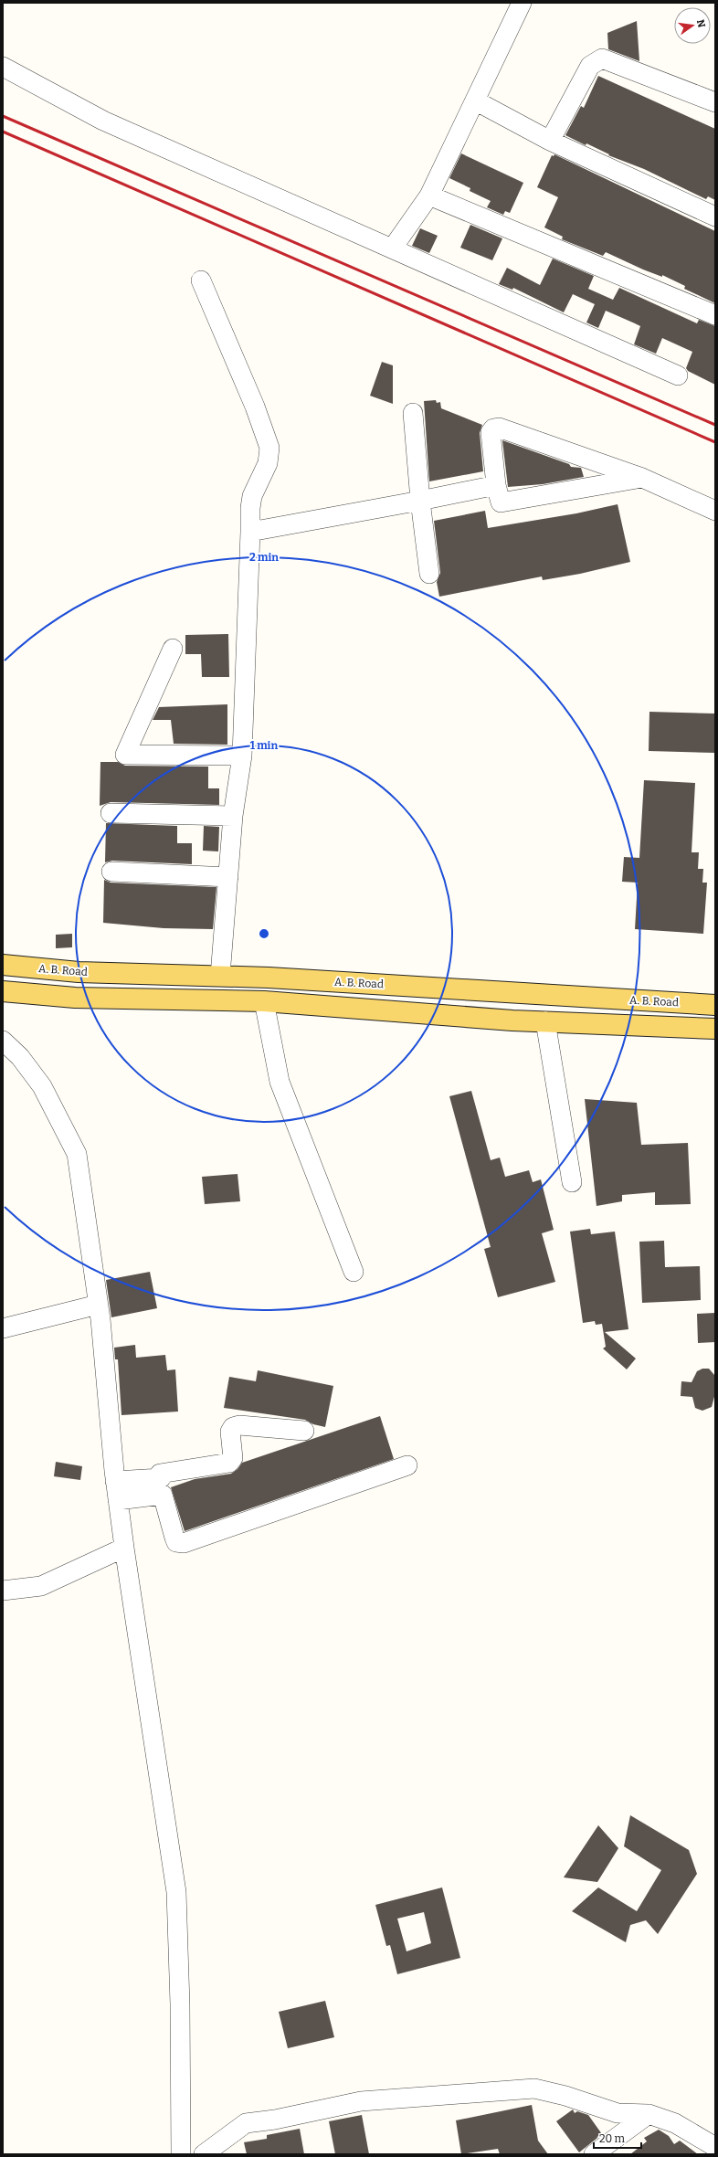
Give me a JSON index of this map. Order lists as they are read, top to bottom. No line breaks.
{"streets":{"main road":["A. B. Road"]},"scale_bar":"20 m","north":"right","rings":["2 min","1 min"]}
